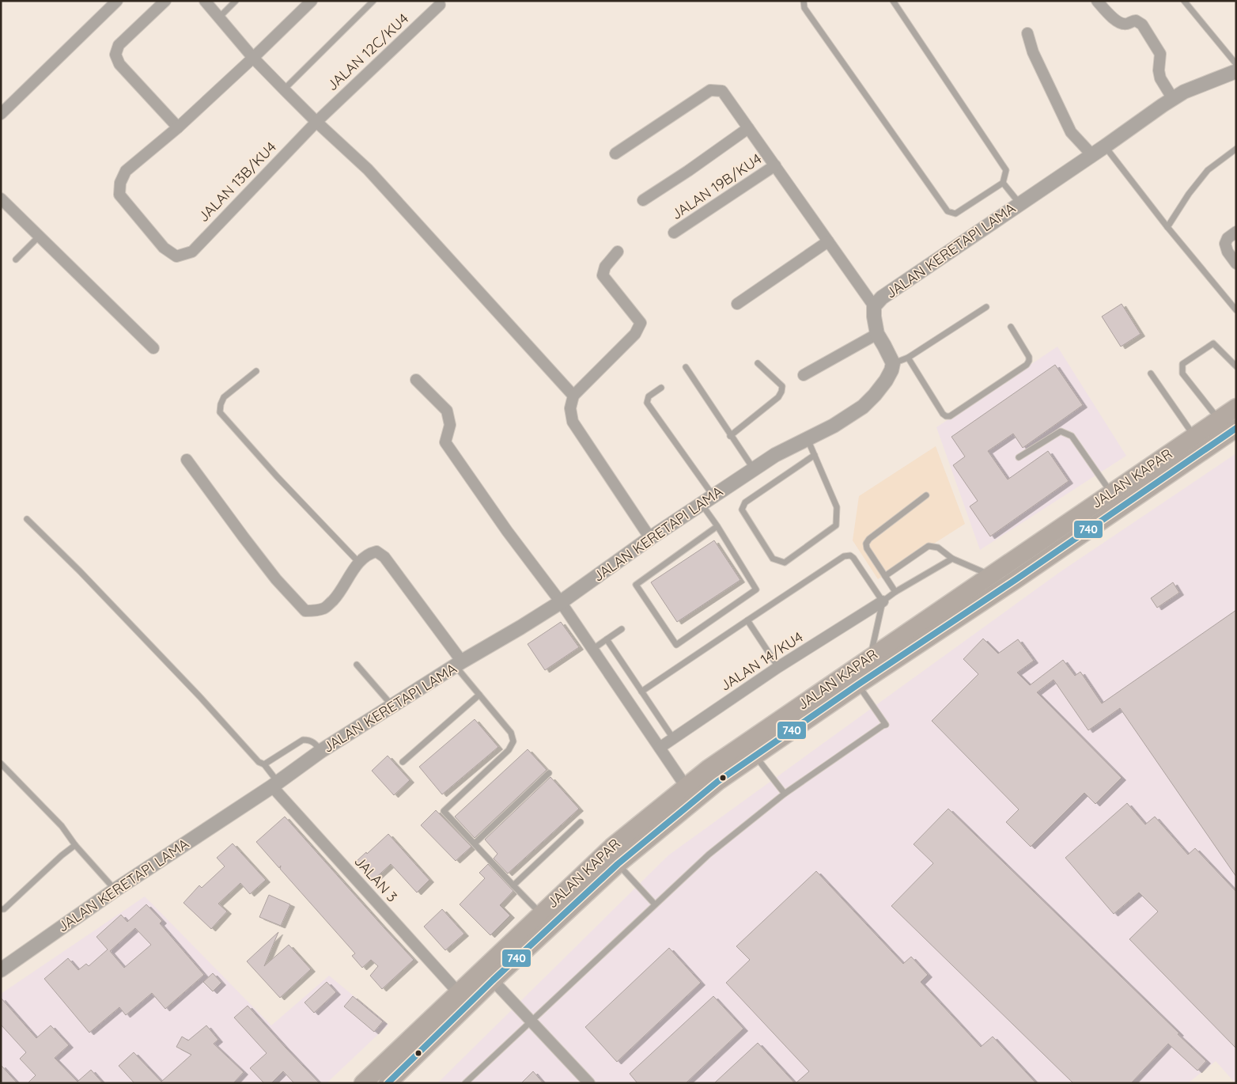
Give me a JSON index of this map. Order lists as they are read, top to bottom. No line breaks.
{"streets":{"highway":["JALAN KAPAR"],"street":["JALAN 12C/KU4","JALAN 13B/KU4","JALAN 19B/KU4","JALAN KERETAPI LAMA","JALAN 14/KU4","JALAN 3"]},"crossings":[["JALAN 12C/KU4","JALAN 13B/KU4"],["JALAN KERETAPI LAMA","JALAN 3"],["JALAN KAPAR","JALAN 3"]],"lines":["transit line 740"]}
